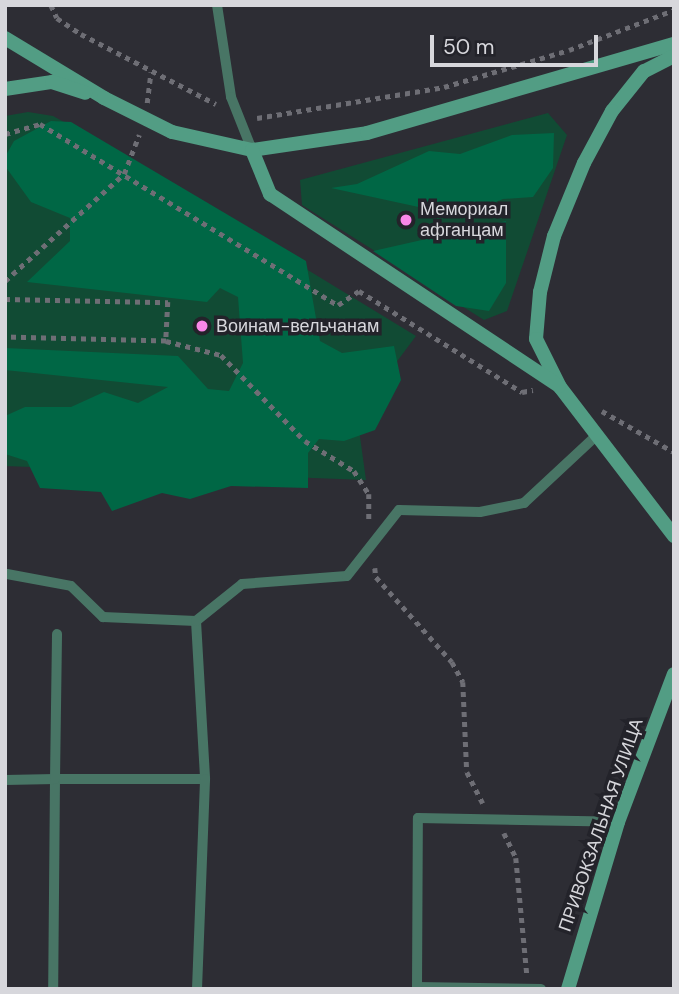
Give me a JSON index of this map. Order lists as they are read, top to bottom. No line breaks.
{"streets":{"street":["ПРИВОКЗАЛЬНАЯ УЛИЦА"]},"places":["Мемориал афганцам","Воинам-вельчанам"],"scale_bar":"50 m"}
